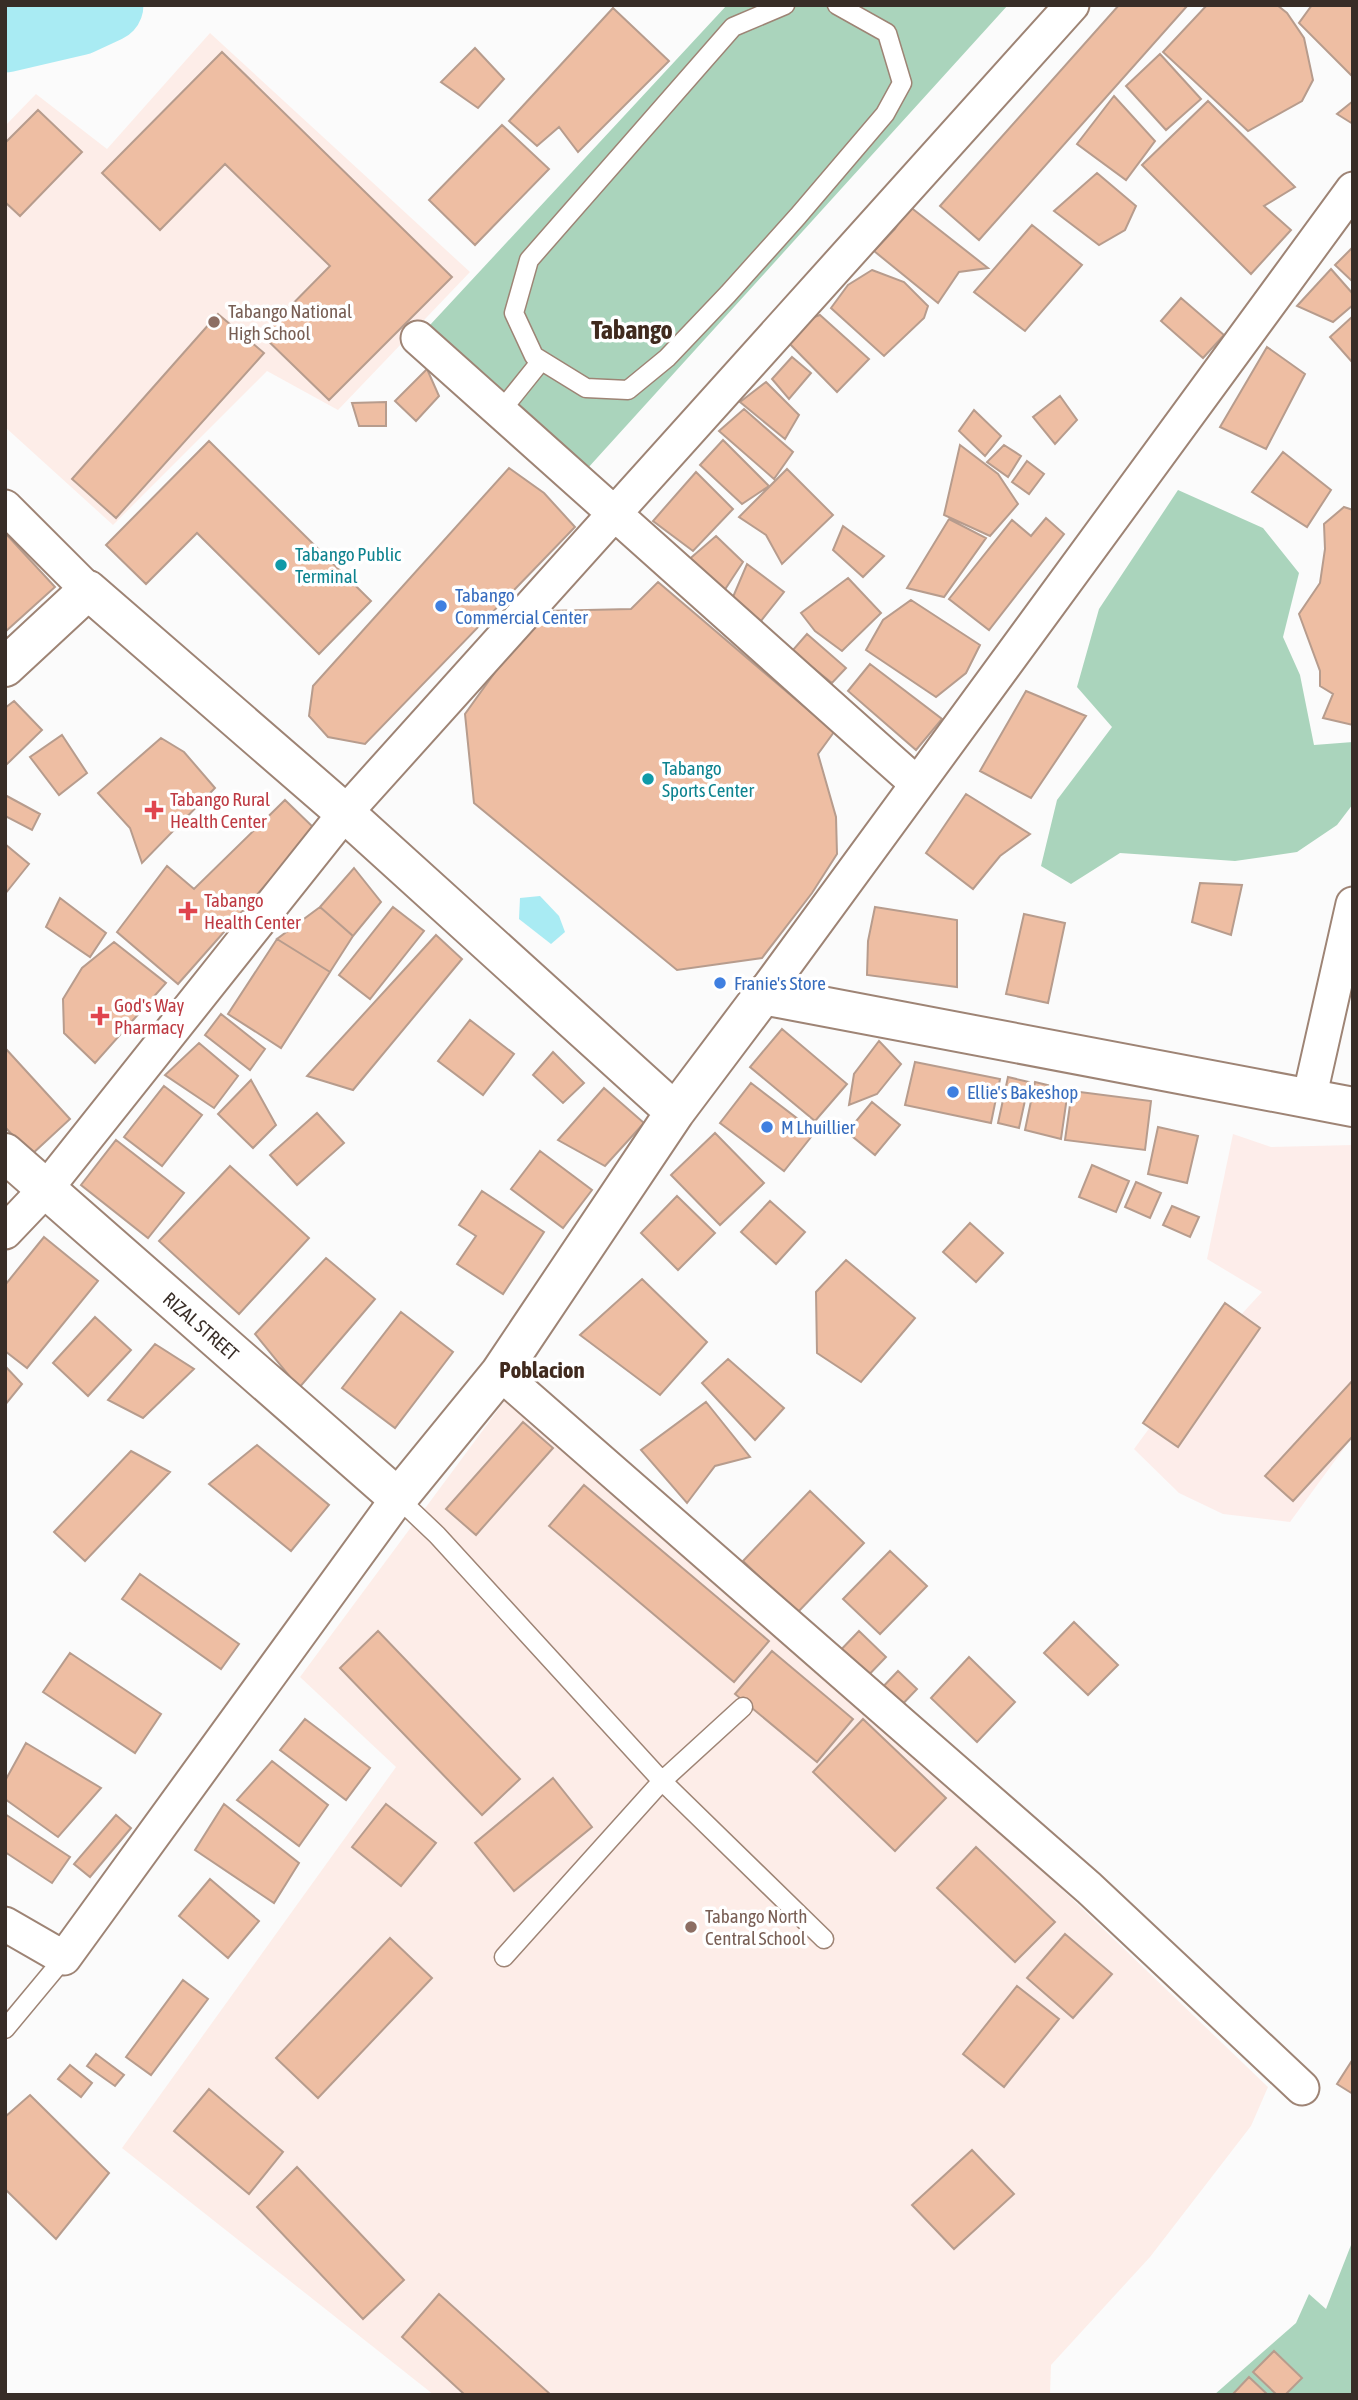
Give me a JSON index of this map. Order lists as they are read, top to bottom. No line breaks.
{"streets":{"street":["RIZAL STREET"]},"districts":["Tabango","Poblacion"],"places":{"other":["Tabango National High School","Tabango Public Terminal","Tabango Commercial Center","Tabango Sports Center","Franie's Store","Ellie's Bakeshop","M Lhuillier","Tabango North Central School"],"health":["Tabango Rural Health Center","Tabango Health Center","God's Way Pharmacy"]}}
